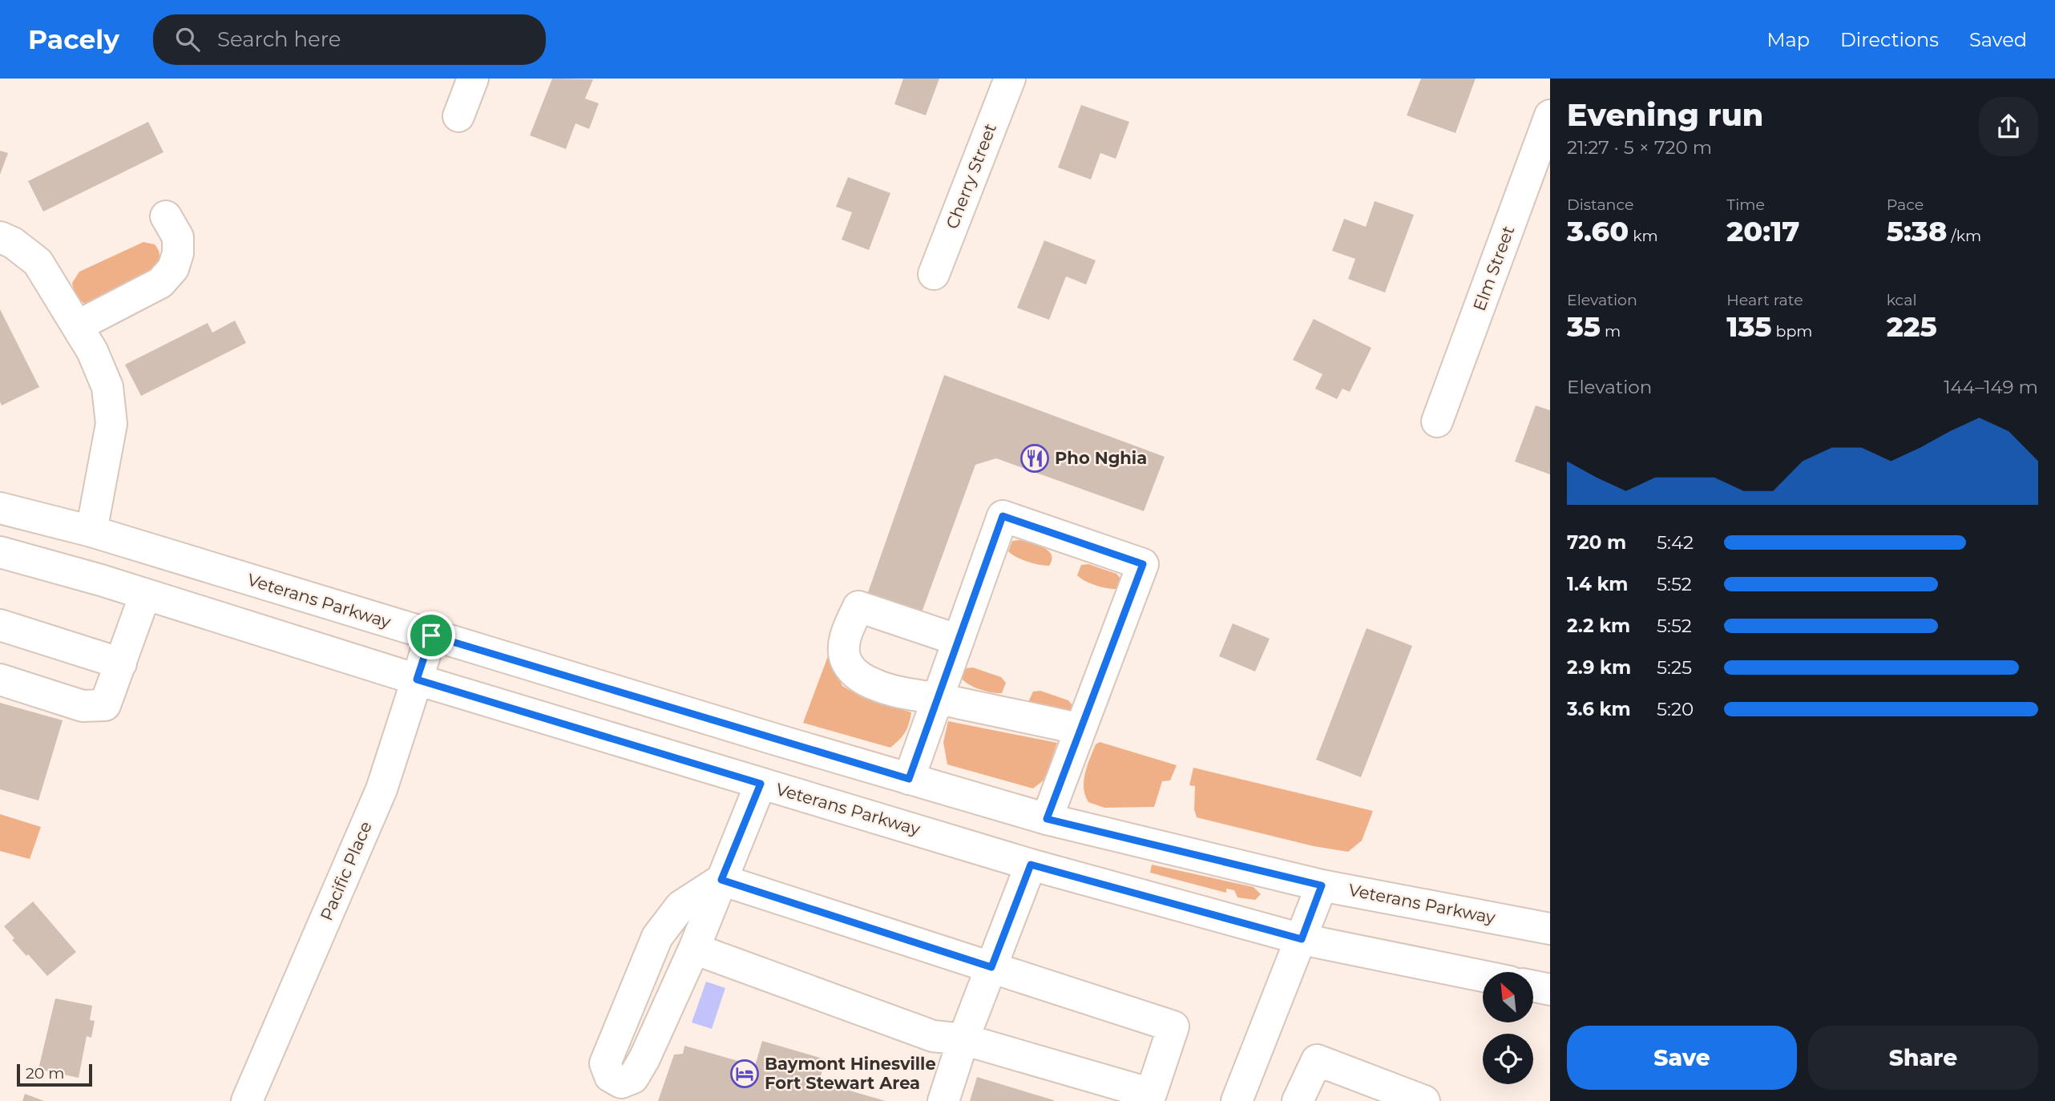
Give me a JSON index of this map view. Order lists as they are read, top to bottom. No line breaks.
{"streets":{"main road":["Cherry Street","Elm Street","Veterans Parkway","Pacific Place"]},"crossings":[["Veterans Parkway","Pacific Place"]],"places":{"restaurant":["Pho Nghia"],"hotel":["Baymont Hinesville Fort Stewart Area"]},"scale_bar":"20 m","north":"top left","page":{"header":"Pacely","search":"Search here","nav":["Map","Directions","Saved"],"heading":["Evening run","21:27 · 5 × 720 m"],"stats":[["Distance","3.60 km"],["Time","20:17"],["Pace","5:38 /km"],["Elevation","35 m"],["Heart rate","135 bpm"],["kcal","225"]],"chart":["Elevation","144–149 m"],"list":[{"name":"720 m","note":"5:42"},{"name":"1.4 km","note":"5:52"},{"name":"2.2 km","note":"5:52"},{"name":"2.9 km","note":"5:25"},{"name":"3.6 km","note":"5:20"}],"buttons":["Save","Share"],"scale":"20 m"}}
